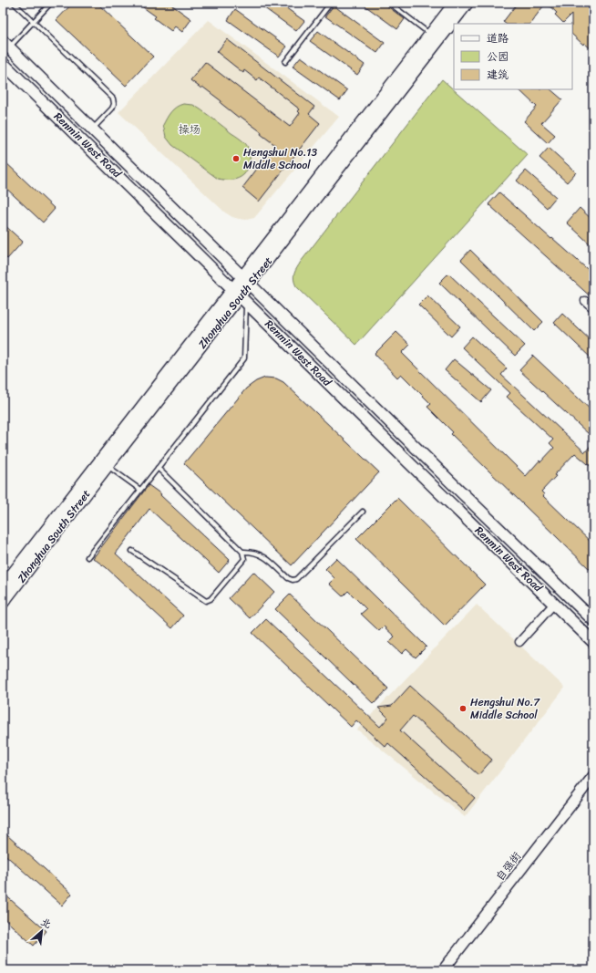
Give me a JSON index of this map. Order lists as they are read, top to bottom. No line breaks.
{"streets":{"main road":["Renmin West Road","Zhonghua South Street"],"street":["自强街"]},"crossings":[["Renmin West Road","Zhonghua South Street"]],"parks":["操场"],"places":["Hengshui No.13 Middle School","Hengshui No.7 Middle School"],"legend":["道路","公园","建筑"],"north":"top right"}
